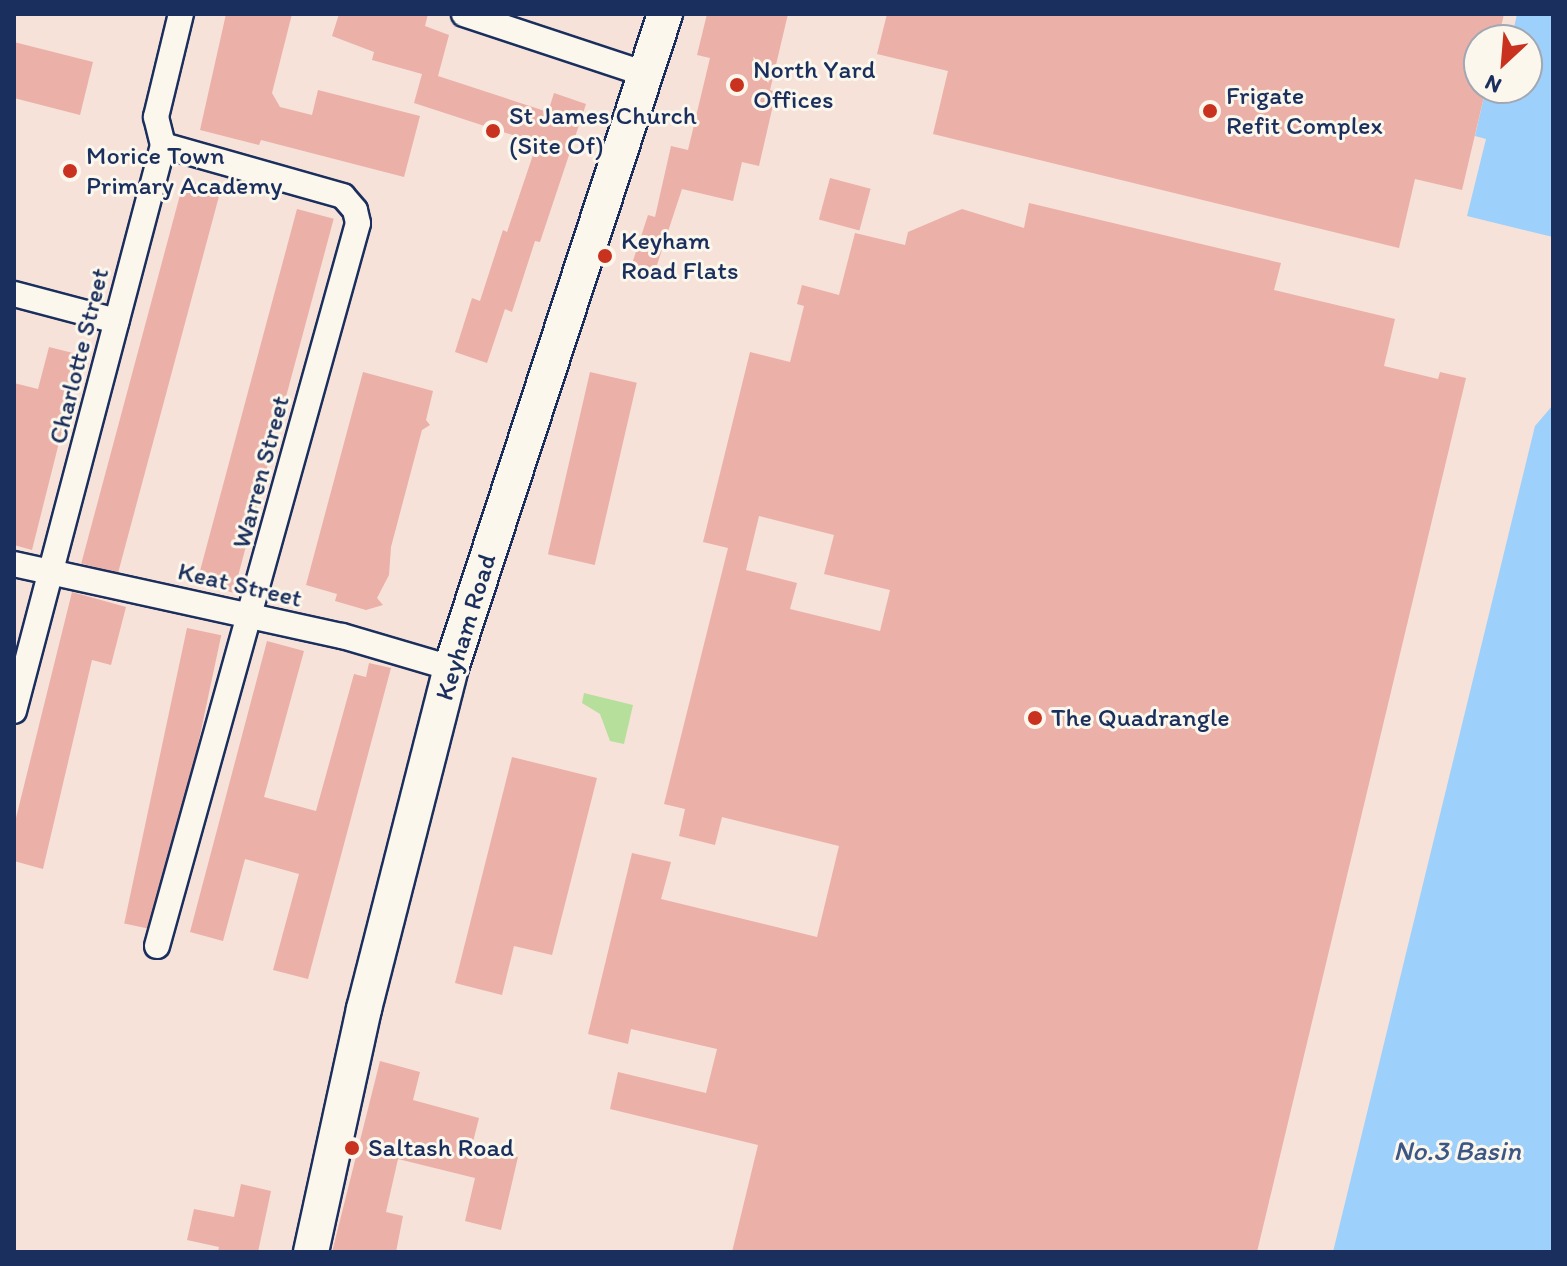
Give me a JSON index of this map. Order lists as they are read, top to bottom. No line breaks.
{"streets":{"main road":["Keyham Road"],"street":["Charlotte Street","Warren Street","Keat Street"]},"crossings":[["Charlotte Street","Warren Street"],["Charlotte Street","Keat Street"],["Warren Street","Keat Street"],["Keat Street","Keyham Road"]],"water":["No.3 Basin"],"places":["North Yard Offices","Frigate Refit Complex","St James Church (Site Of)","Morice Town Primary Academy","Keyham Road Flats","The Quadrangle","Saltash Road"],"north":"bottom left"}
